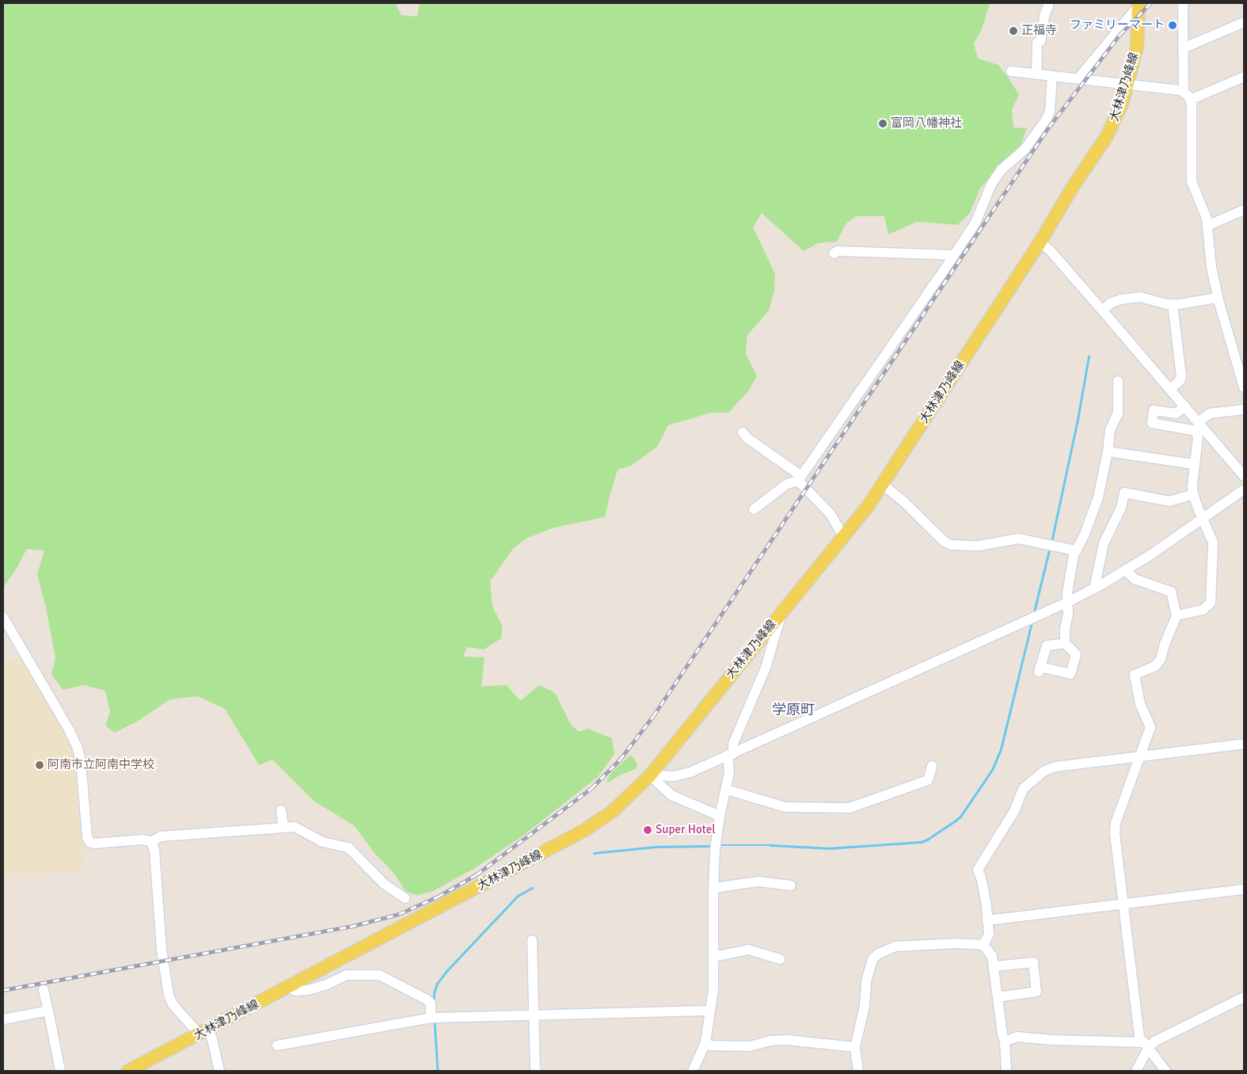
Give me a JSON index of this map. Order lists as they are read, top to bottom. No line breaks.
{"streets":{"main road":["大林津乃峰線"]},"districts":["学原町"],"places":["ファミリーマート","正福寺","富岡八幡神社","阿南市立阿南中学校","Super Hotel"]}
